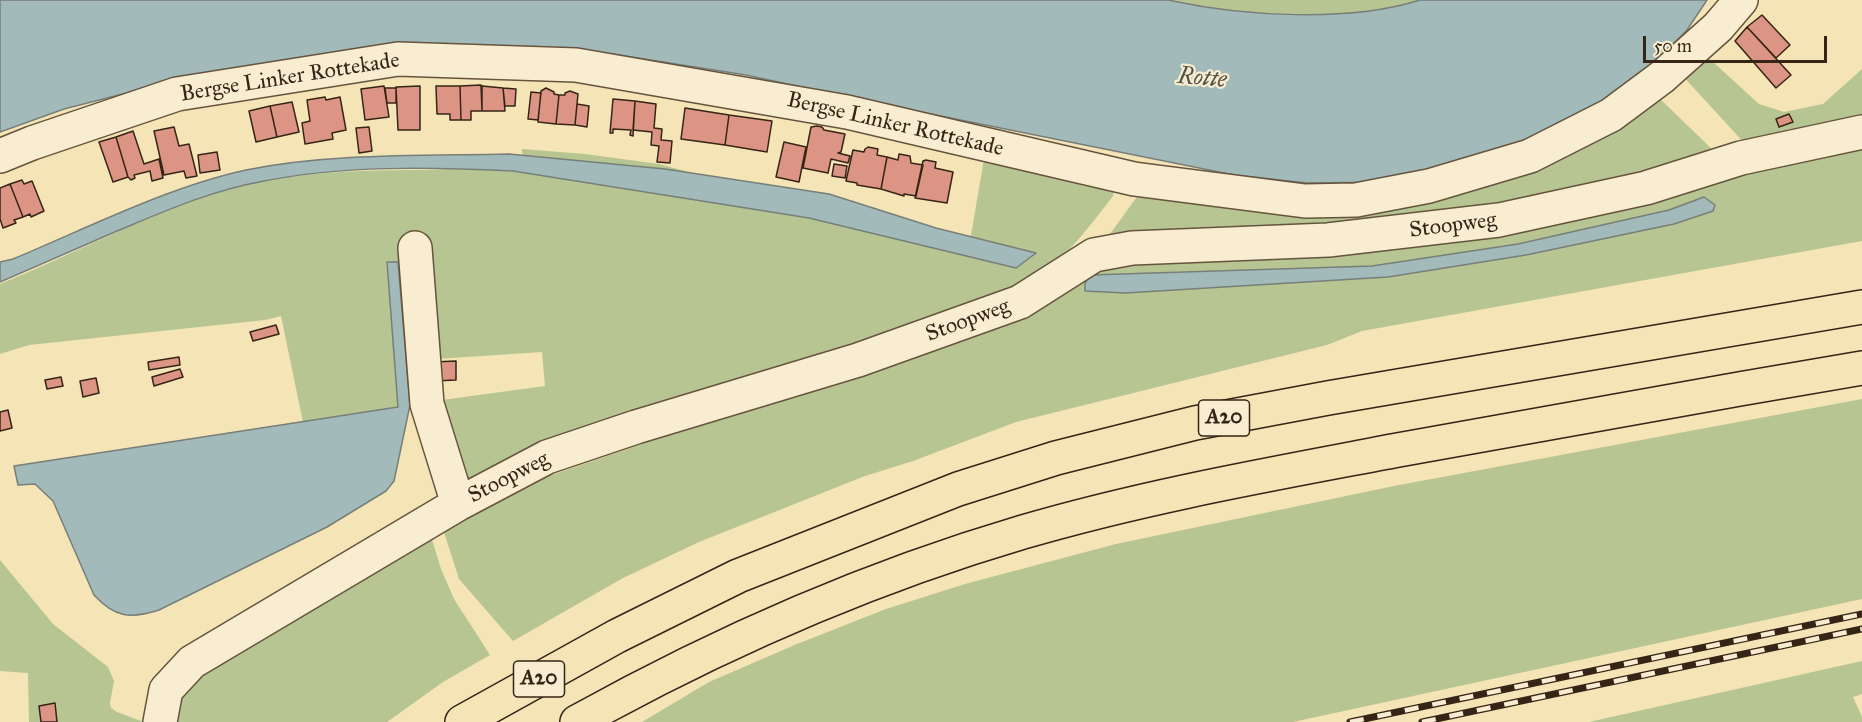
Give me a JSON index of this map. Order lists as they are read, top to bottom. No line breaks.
{"streets":{"highway":["A20"],"street":["Bergse Linker Rottekade","Stoopweg"]},"water":["Rotte"],"scale_bar":"50 m"}
